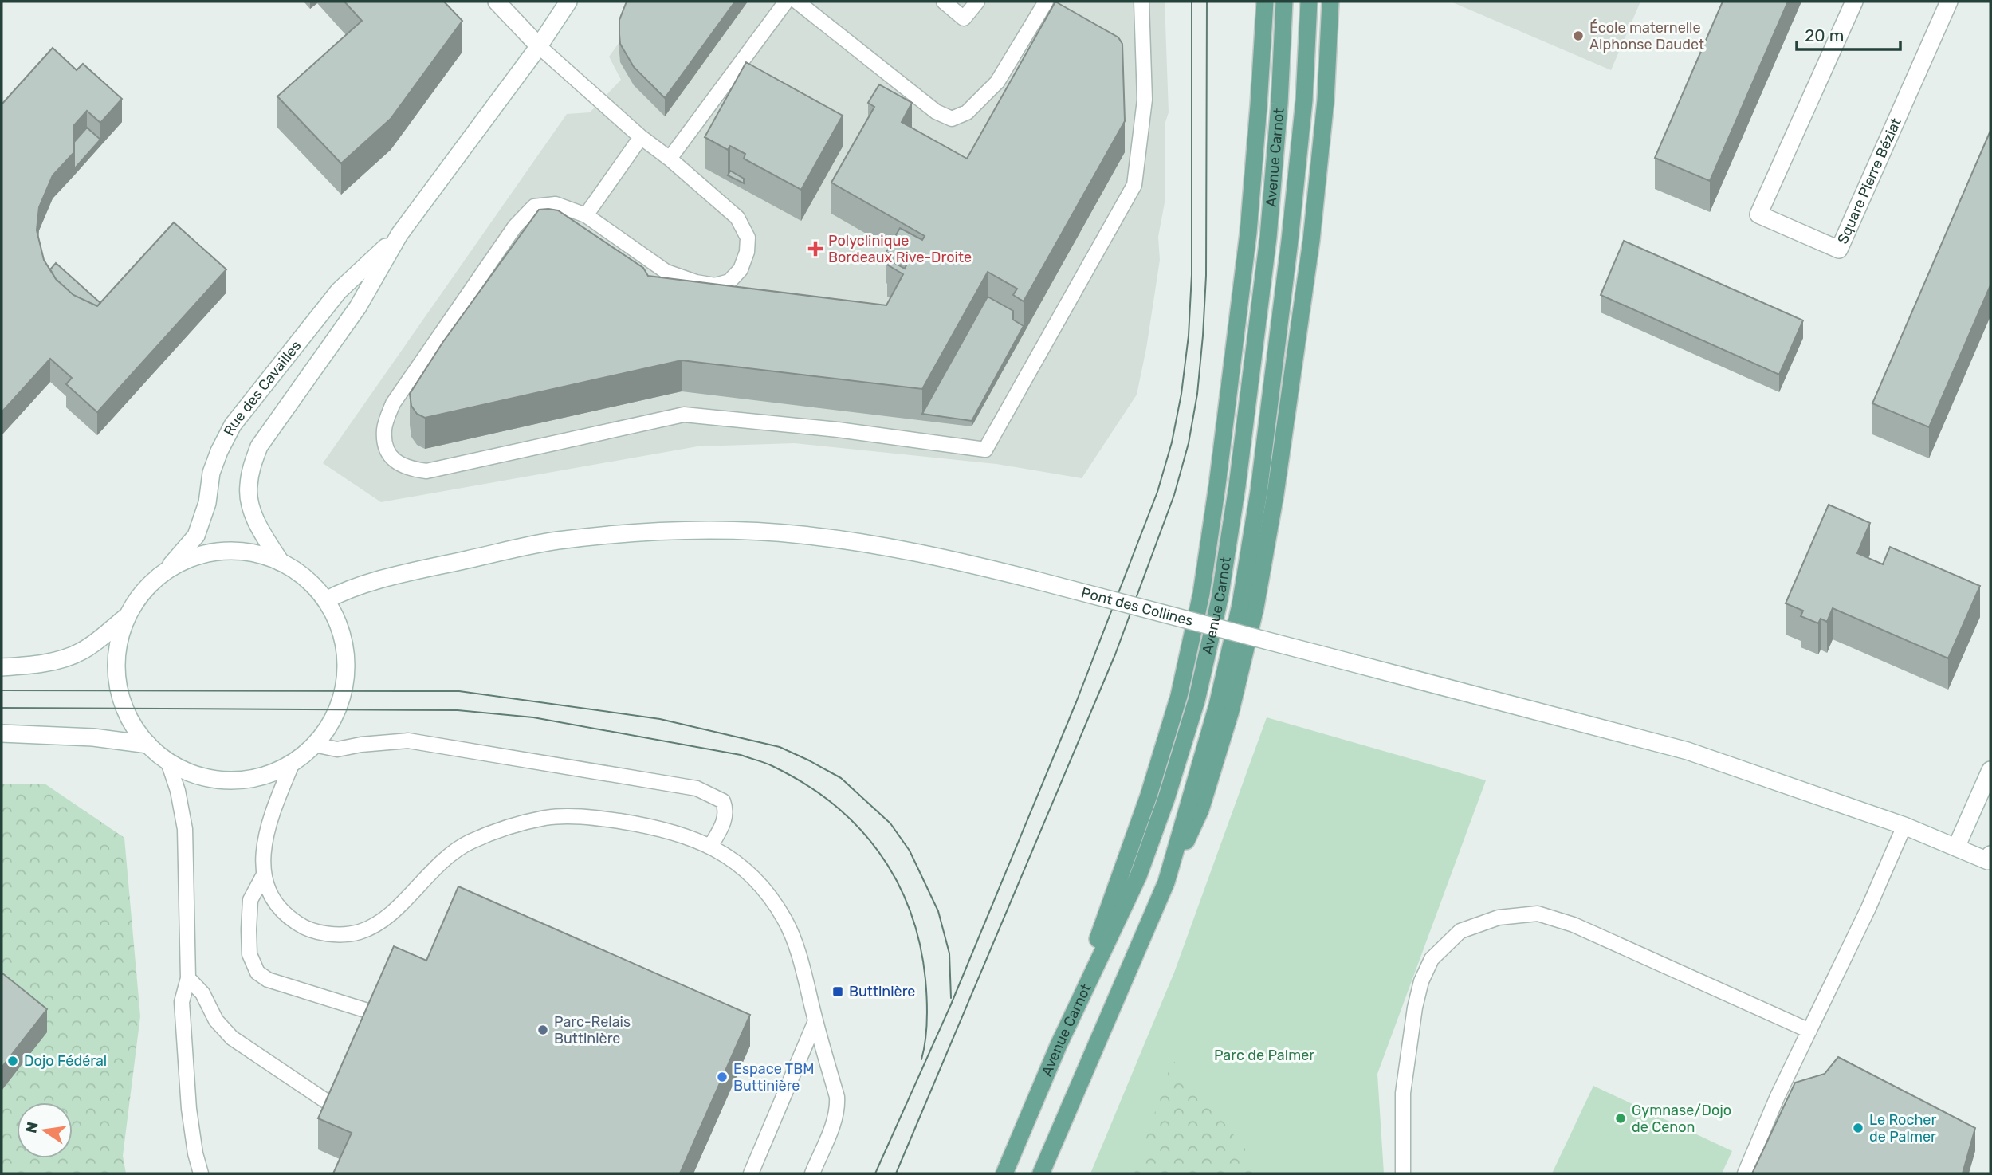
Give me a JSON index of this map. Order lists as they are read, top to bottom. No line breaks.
{"streets":{"main road":["Avenue Carnot"],"street":["Square Pierre Béziat","Rue des Cavailles","Pont des Collines"]},"parks":["Parc de Palmer"],"places":{"other":["École maternelle Alphonse Daudet","Parc-Relais Buttinière","Dojo Fédéral","Espace TBM Buttinière","Gymnase/Dojo de Cenon","Le Rocher de Palmer"],"health":["Polyclinique Bordeaux Rive-Droite"],"transit":["Buttinière"]},"scale_bar":"20 m","north":"left"}
